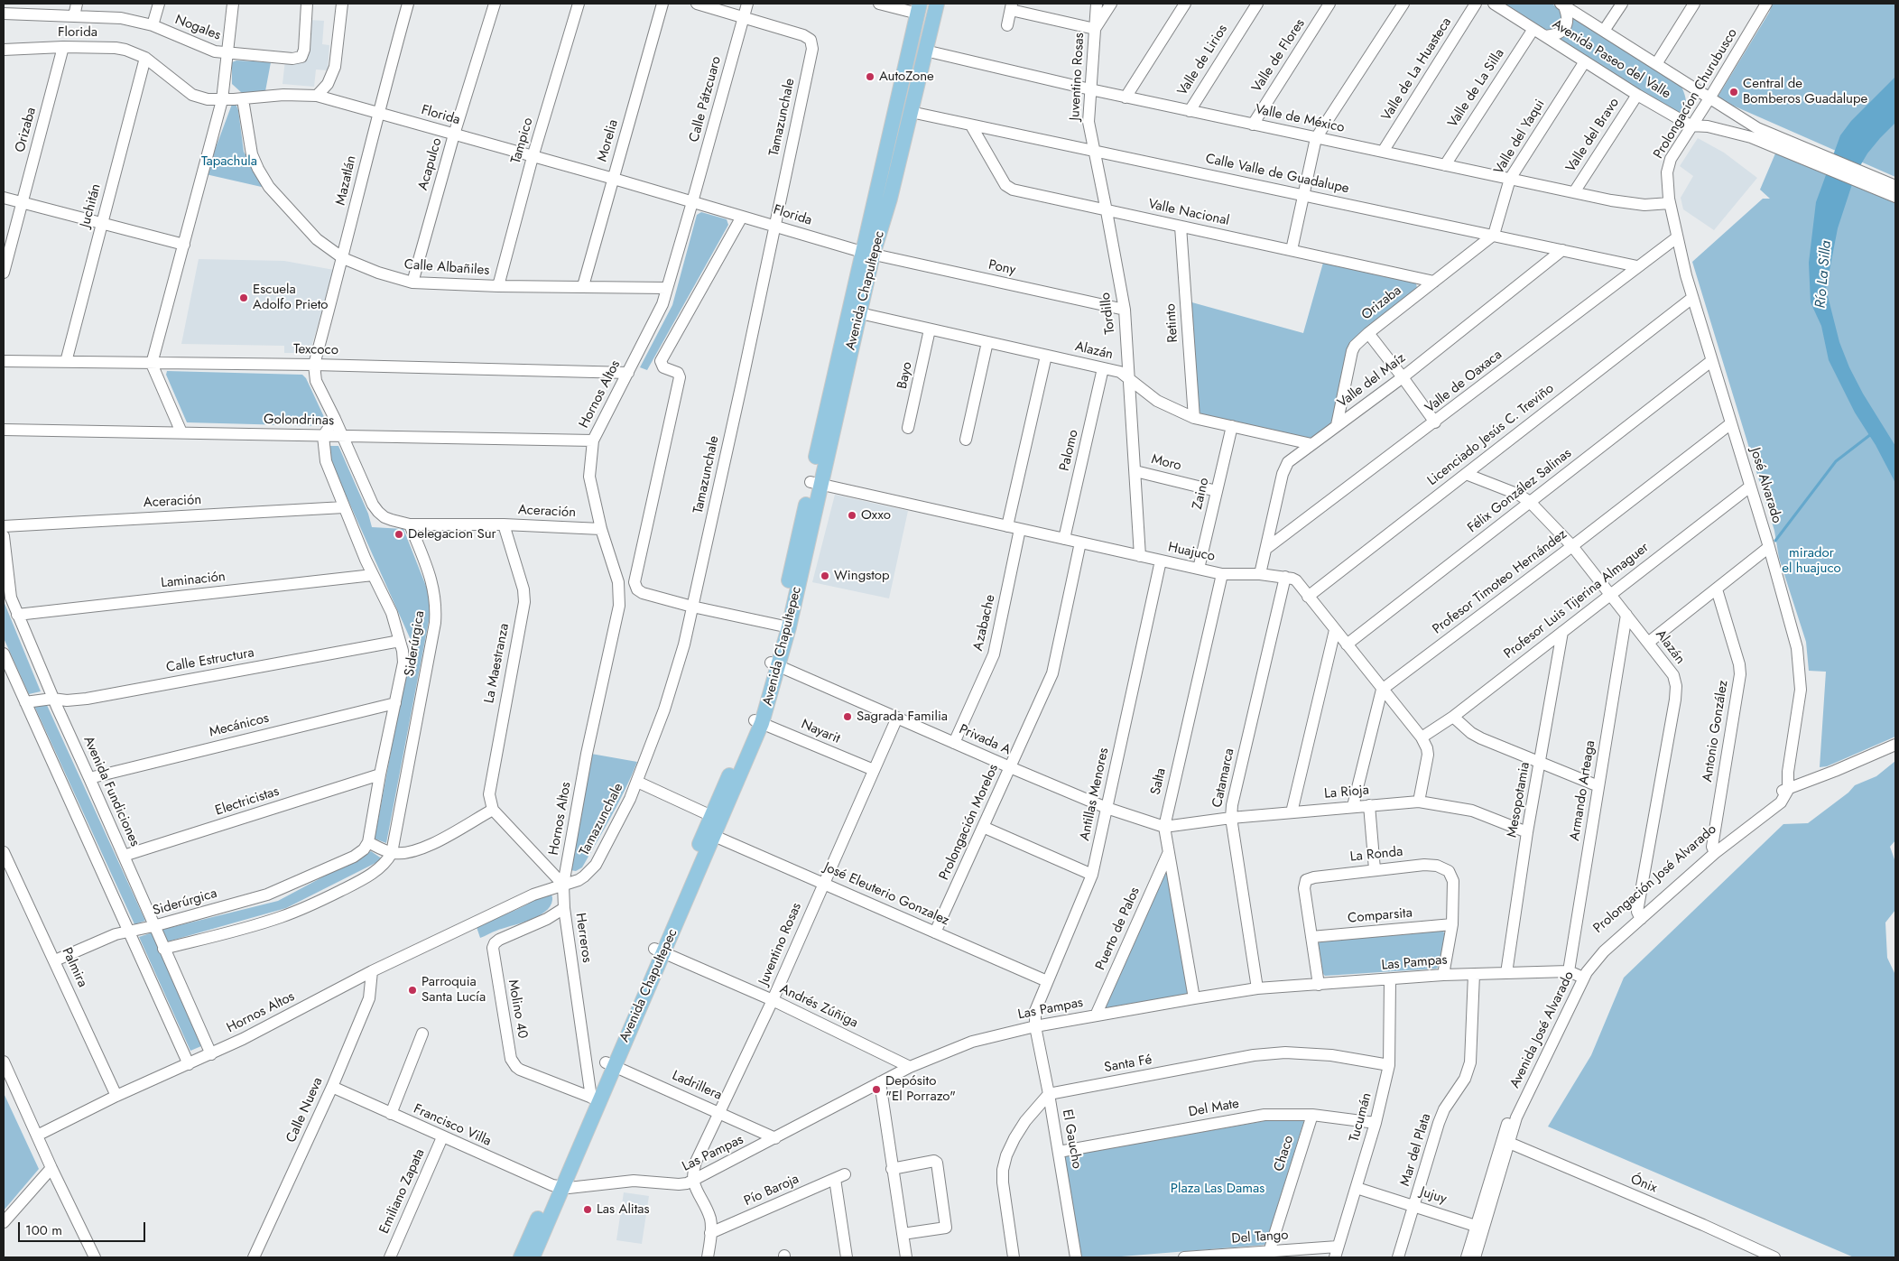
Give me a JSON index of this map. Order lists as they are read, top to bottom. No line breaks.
{"streets":{"main road":["Avenida Chapultepec"],"street":["Nogales","Florida","Valle de Flores","Avenida Paseo del Valle","Valle de Lirios","Valle de La Huasteca","Juventino Rosas","Valle de La Silla","Prolongacíon Churubusco","Calle Pátzcuaro","Tamazunchale","Valle de México","Orizaba","Valle del Bravo","Valle del Yaqui","Tampico","Morelia","Acapulco","Calle Valle de Guadalupe","Mazatlán","Juchitán","Valle Nacional","Calle Albañiles","Pony","Tordillo","Retinto","Texcoco","Alazán","Bayo","Valle del Maíz","Valle de Oaxaca","Hornos Altos","Golondrinas","Licenciado Jesús C. Treviño","Palomo","Moro","José Alvarado","Félix González Salinas","Zaino","Aceración","Huajuco","Laminación","Profesor Timoteo Hernández","Profesor Luis Tijerina Almaguer","Azabache","Siderúrgica","Calle Estructura","La Maestranza","Mecánicos","Antonio González","Nayarit","Privada A","Catamarca","Salta","Armando Arteaga","Avenida Fundiciones","La Rioja","Antillas Menores","Mesopotamia","Electricistas","Prolongación Morelos","La Ronda","Prolongación José Alvarado","José Eleuterio Gonzalez","Comparsita","Puerto de Palos","Herreros","Las Pampas","Palmira","Andrés Zúñiga","Molino 40","Santa Fé","Ladrillera","Del Mate","Calle Nueva","Tucumán","Francisco Villa","El Gaucho","Mar del Plata","Chaco","Ónix","Pío Baroja","Emiliano Zapata","Jujuy","Del Tango"]},"crossings":[["Florida","Calle Pátzcuaro"],["Florida","Tamazunchale"],["Florida","Orizaba"],["Florida","Tampico"],["Florida","Morelia"],["Florida","Acapulco"],["Florida","Mazatlán"],["Florida","Juchitán"],["Florida","Calle Albañiles"],["Florida","Pony"],["Florida","Avenida Chapultepec"],["Florida","Hornos Altos"],["Valle de Flores","Valle de México"],["Avenida Paseo del Valle","Valle de La Silla"],["Avenida Paseo del Valle","Prolongacíon Churubusco"],["Avenida Paseo del Valle","Valle del Bravo"],["Avenida Paseo del Valle","Valle del Yaqui"],["Valle de Lirios","Valle de México"],["Valle de La Huasteca","Valle de México"],["Juventino Rosas","Valle de México"],["Juventino Rosas","Calle Valle de Guadalupe"],["Juventino Rosas","Tordillo"],["Juventino Rosas","Nayarit"],["Juventino Rosas","Privada A"],["Juventino Rosas","José Eleuterio Gonzalez"],["Juventino Rosas","Las Pampas"],["Juventino Rosas","Andrés Zúñiga"],["Juventino Rosas","Ladrillera"],["Valle de La Silla","Valle de México"],["Prolongacíon Churubusco","Valle de México"],["Prolongacíon Churubusco","José Alvarado"],["Calle Pátzcuaro","Tamazunchale"],["Calle Pátzcuaro","Hornos Altos"],["Tamazunchale","Hornos Altos"],["Tamazunchale","Herreros"],["Valle de México","Valle del Bravo"],["Valle de México","Valle del Yaqui"],["Valle de México","Avenida Chapultepec"],["Valle de México","José Alvarado"],["Orizaba","Valle del Yaqui"],["Orizaba","Calle Valle de Guadalupe"],["Orizaba","Valle Nacional"],["Orizaba","Valle del Maíz"],["Valle del Yaqui","Calle Valle de Guadalupe"],["Tampico","Calle Albañiles"],["Morelia","Calle Albañiles"],["Acapulco","Calle Albañiles"],["Calle Valle de Guadalupe","Valle Nacional"],["Calle Valle de Guadalupe","Avenida Chapultepec"],["Calle Valle de Guadalupe","Tordillo"],["Calle Valle de Guadalupe","Valle del Maíz"],["Calle Valle de Guadalupe","Valle de Oaxaca"],["Mazatlán","Calle Albañiles"],["Mazatlán","Texcoco"],["Juchitán","Texcoco"],["Valle Nacional","Tordillo"],["Valle Nacional","Retinto"],["Calle Albañiles","Hornos Altos"],["Pony","Avenida Chapultepec"],["Pony","Tordillo"],["Avenida Chapultepec","Alazán"],["Avenida Chapultepec","Huajuco"],["Avenida Chapultepec","Nayarit"],["Avenida Chapultepec","Privada A"],["Avenida Chapultepec","José Eleuterio Gonzalez"],["Avenida Chapultepec","Herreros"],["Avenida Chapultepec","Las Pampas"],["Avenida Chapultepec","Andrés Zúñiga"],["Avenida Chapultepec","Molino 40"],["Avenida Chapultepec","Ladrillera"],["Avenida Chapultepec","Francisco Villa"],["Tordillo","Alazán"],["Tordillo","Moro"],["Tordillo","Huajuco"],["Retinto","Alazán"],["Texcoco","Hornos Altos"],["Alazán","Bayo"],["Alazán","Valle del Maíz"],["Alazán","Licenciado Jesús C. Treviño"],["Alazán","Palomo"],["Alazán","Félix González Salinas"],["Alazán","Zaino"],["Alazán","Profesor Timoteo Hernández"],["Alazán","Profesor Luis Tijerina Almaguer"],["Alazán","Armando Arteaga"],["Alazán","Prolongación José Alvarado"],["Valle del Maíz","Valle de Oaxaca"],["Valle del Maíz","Huajuco"],["Valle de Oaxaca","José Alvarado"],["Hornos Altos","Golondrinas"],["Hornos Altos","Aceración"],["Hornos Altos","Avenida Fundiciones"],["Hornos Altos","Herreros"],["Hornos Altos","Palmira"],["Hornos Altos","Calle Nueva"],["Golondrinas","Siderúrgica"],["Licenciado Jesús C. Treviño","José Alvarado"],["Licenciado Jesús C. Treviño","Huajuco"],["Palomo","Huajuco"],["Moro","Zaino"],["José Alvarado","Félix González Salinas"],["José Alvarado","Profesor Timoteo Hernández"],["José Alvarado","Profesor Luis Tijerina Almaguer"],["Félix González Salinas","Huajuco"],["Zaino","Huajuco"],["Aceración","Siderúrgica"],["Aceración","La Maestranza"],["Huajuco","Profesor Timoteo Hernández"],["Huajuco","Profesor Luis Tijerina Almaguer"],["Huajuco","Azabache"],["Huajuco","Catamarca"],["Huajuco","Salta"],["Huajuco","La Rioja"],["Huajuco","Antillas Menores"],["Huajuco","Prolongación Morelos"],["Laminación","Siderúrgica"],["Laminación","Avenida Fundiciones"],["Profesor Luis Tijerina Almaguer","Mesopotamia"],["Azabache","Privada A"],["Siderúrgica","Calle Estructura"],["Siderúrgica","Mecánicos"],["Siderúrgica","Avenida Fundiciones"],["Siderúrgica","Electricistas"],["Siderúrgica","Palmira"],["Calle Estructura","Avenida Fundiciones"],["Mecánicos","Avenida Fundiciones"],["Antonio González","Prolongación José Alvarado"],["Privada A","Salta"],["Privada A","La Rioja"],["Privada A","Antillas Menores"],["Privada A","Prolongación Morelos"],["Catamarca","La Rioja"],["Catamarca","Las Pampas"],["Salta","La Rioja"],["Salta","Puerto de Palos"],["Salta","Las Pampas"],["Armando Arteaga","Prolongación José Alvarado"],["Armando Arteaga","Las Pampas"],["Avenida Fundiciones","Electricistas"],["La Rioja","Mesopotamia"],["Antillas Menores","José Eleuterio Gonzalez"],["Antillas Menores","Las Pampas"],["Antillas Menores","El Gaucho"],["Mesopotamia","Las Pampas"],["Prolongación Morelos","José Eleuterio Gonzalez"],["La Ronda","Comparsita"],["La Ronda","Las Pampas"],["Prolongación José Alvarado","Las Pampas"],["Prolongación José Alvarado","Ónix"],["Puerto de Palos","Las Pampas"],["Herreros","Molino 40"],["Las Pampas","Andrés Zúñiga"],["Las Pampas","Ladrillera"],["Las Pampas","Tucumán"],["Las Pampas","Francisco Villa"],["Las Pampas","El Gaucho"],["Las Pampas","Mar del Plata"],["Santa Fé","Tucumán"],["Santa Fé","El Gaucho"],["Del Mate","Tucumán"],["Del Mate","El Gaucho"],["Del Mate","Chaco"],["Calle Nueva","Francisco Villa"],["Tucumán","Jujuy"],["Tucumán","Del Tango"],["Francisco Villa","Emiliano Zapata"],["Mar del Plata","Jujuy"],["Chaco","Del Tango"]],"water":["Río La Silla"],"parks":["Tapachula","mirador el huajuco","Plaza Las Damas"],"places":["AutoZone","Central de Bomberos Guadalupe","Escuela Adolfo Prieto","Oxxo","Delegacion Sur","Wingstop","Sagrada Familia","Parroquia Santa Lucía","Depósito \"El Porrazo\"","Las Alitas"],"scale_bar":"100 m"}
